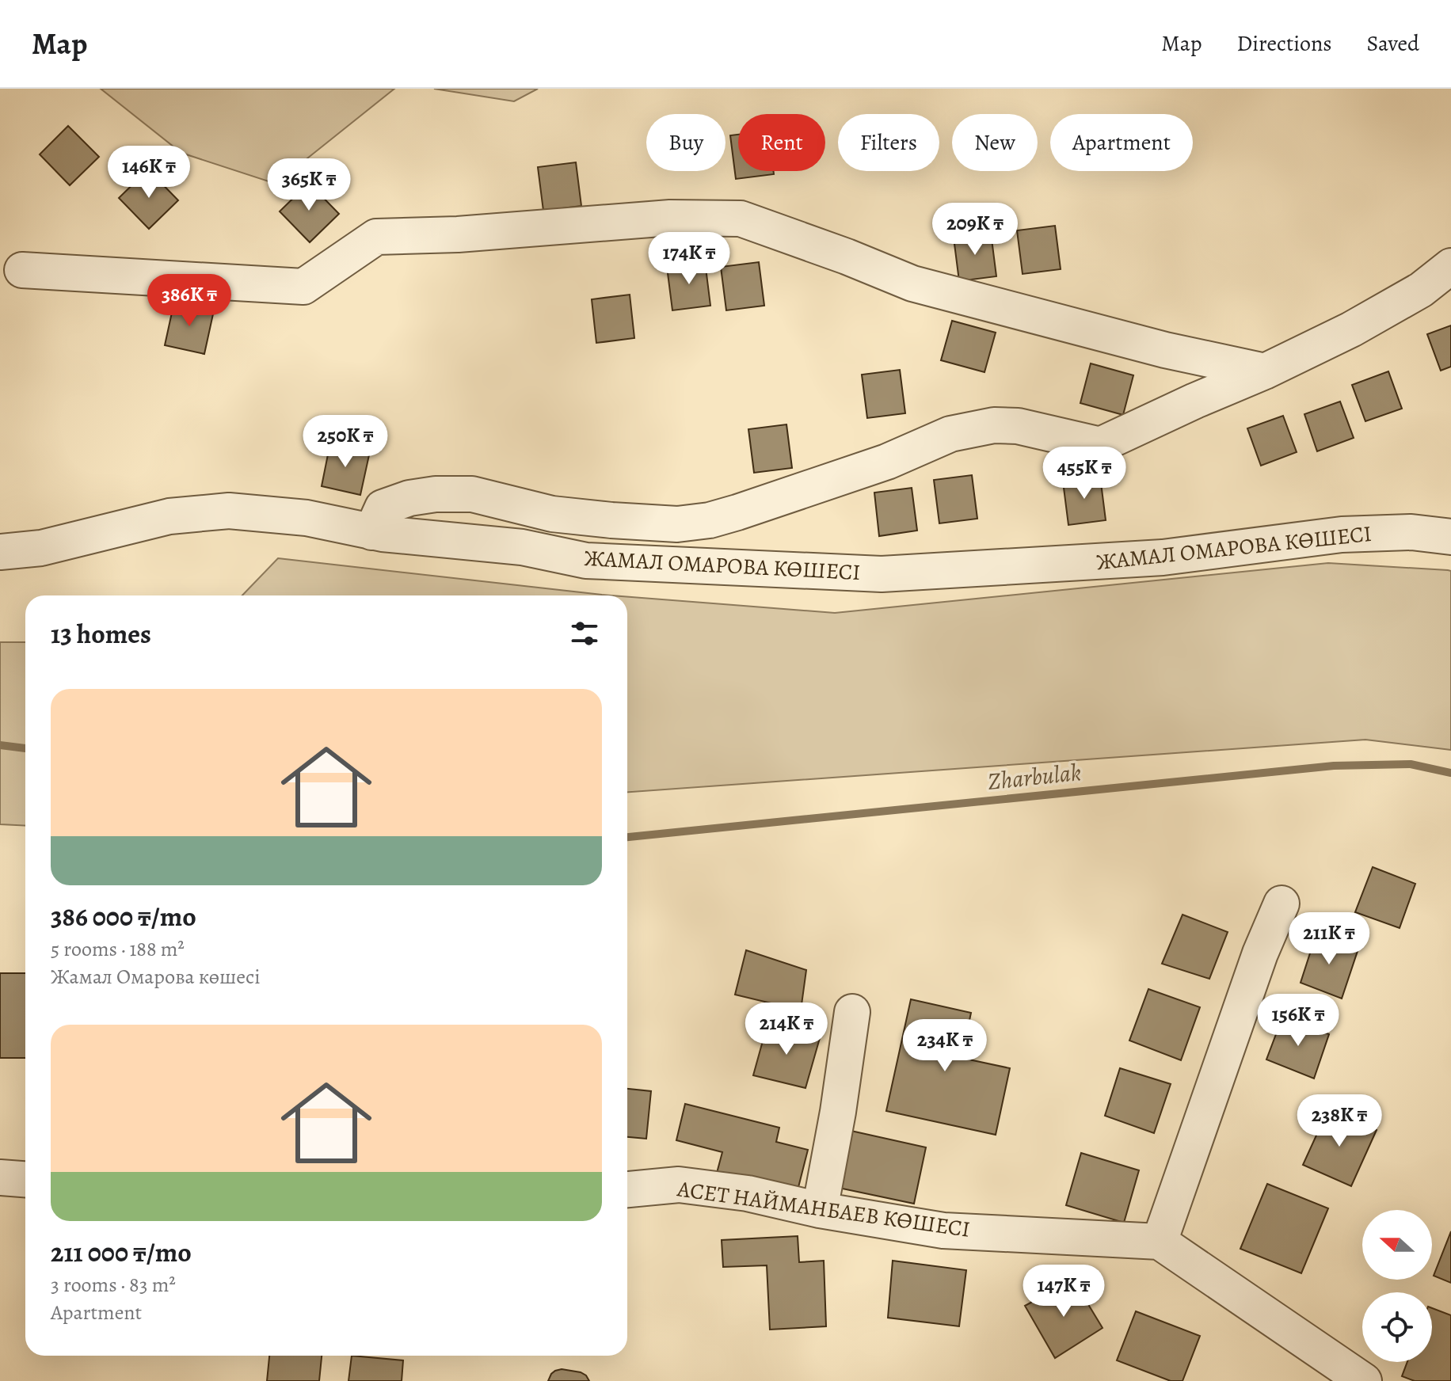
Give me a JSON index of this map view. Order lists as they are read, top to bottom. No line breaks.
{"streets":{"street":["ЖАМАЛ ОМАРОВА КӨШЕСІ","АСЕТ НАЙМАНБАЕВ КӨШЕСІ"]},"water":["Zharbulak"],"north":"left","page":{"header":"Map","nav":["Map","Directions","Saved"],"chip":["Buy","Rent","Filters","New","Apartment"],"price":["146K ₸","365K ₸","209K ₸","174K ₸","386K ₸","250K ₸","455K ₸","211K ₸","156K ₸","214K ₸","234K ₸","238K ₸","147K ₸"],"heading":"13 homes","list":[{"name":"386 000 ₸/mo","note":"5 rooms · 188 m² · Жамал Омарова көшесі"},{"name":"211 000 ₸/mo","note":"3 rooms · 83 m² · Apartment"}]}}
